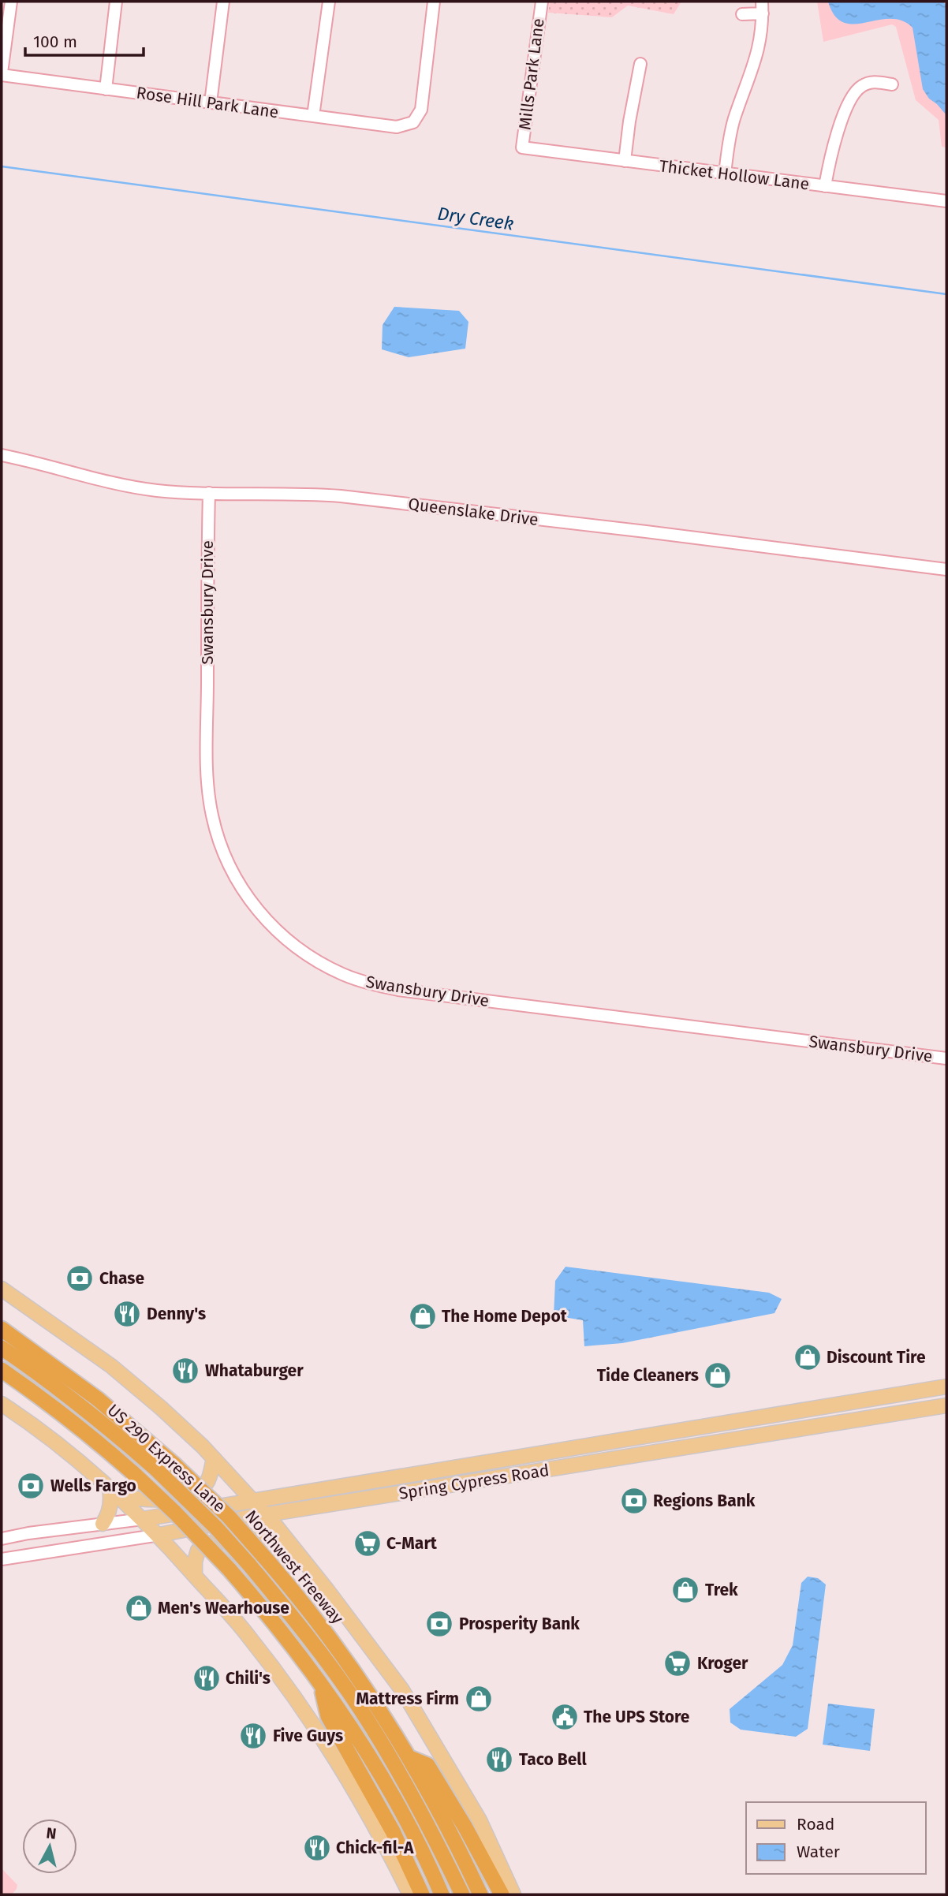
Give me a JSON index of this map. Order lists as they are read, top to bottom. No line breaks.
{"streets":{"highway":["US 290 Express Lane","Northwest Freeway"],"main road":["Spring Cypress Road"],"street":["Mills Park Lane","Rose Hill Park Lane","Thicket Hollow Lane","Queenslake Drive","Swansbury Drive"]},"crossings":[["Mills Park Lane","Thicket Hollow Lane"],["Queenslake Drive","Swansbury Drive"]],"water":["Dry Creek"],"places":{"bank":["Chase","Wells Fargo","Regions Bank","Prosperity Bank"],"restaurant":["Denny's","Whataburger","Chili's","Five Guys","Taco Bell","Chick-fil-A"],"shop":["The Home Depot","Discount Tire","Tide Cleaners","Trek","Men's Wearhouse","Mattress Firm"],"supermarket":["C-Mart","Kroger"],"public building":["The UPS Store"]},"legend":["Road","Water"],"scale_bar":"100 m","north":"top"}
